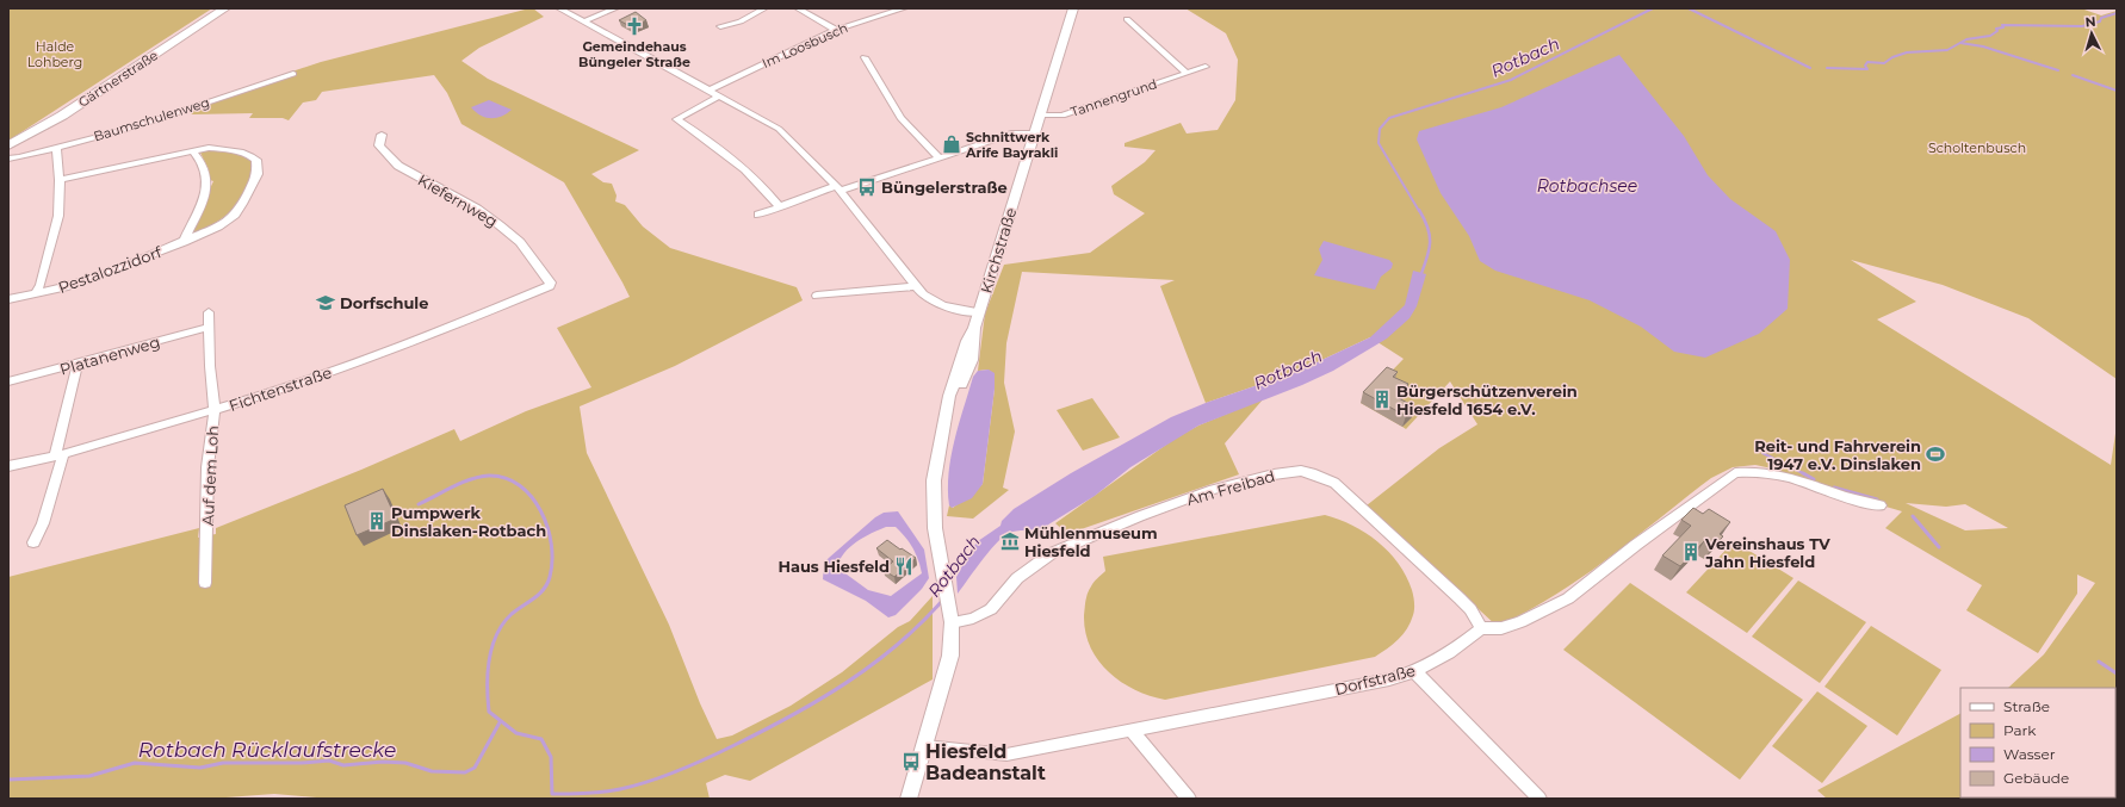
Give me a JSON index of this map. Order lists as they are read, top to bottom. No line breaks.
{"streets":{"main road":["Gärtnerstraße"],"street":["Im Loosbusch","Tannengrund","Baumschulenweg","Kiefernweg","Kirchstraße","Pestalozzidorf","Platanenweg","Fichtenstraße","Auf dem Loh","Am Freibad","Dorfstraße"]},"crossings":[["Tannengrund","Kirchstraße"],["Baumschulenweg","Pestalozzidorf"],["Kiefernweg","Fichtenstraße"],["Kirchstraße","Am Freibad"],["Kirchstraße","Dorfstraße"],["Platanenweg","Auf dem Loh"],["Fichtenstraße","Auf dem Loh"],["Am Freibad","Dorfstraße"]],"water":["Rotbach","Rotbachsee","Rotbach Rücklaufstrecke"],"parks":["Halde Lohberg","Scholtenbusch"],"places":{"church":["Gemeindehaus Büngeler Straße"],"shop":["Schnittwerk Arife Bayrakli"],"bus stop":["Büngelerstraße","Hiesfeld Badeanstalt"],"school or university":["Dorfschule"],"building":["Bürgerschützenverein Hiesfeld 1654 e.V.","Pumpwerk Dinslaken-Rotbach","Vereinshaus TV Jahn Hiesfeld"],"sports":["Reit- und Fahrverein 1947 e.V. Dinslaken"],"museum":["Mühlenmuseum Hiesfeld"],"restaurant":["Haus Hiesfeld"]},"legend":["Straße","Park","Wasser","Gebäude"],"north":"top"}
